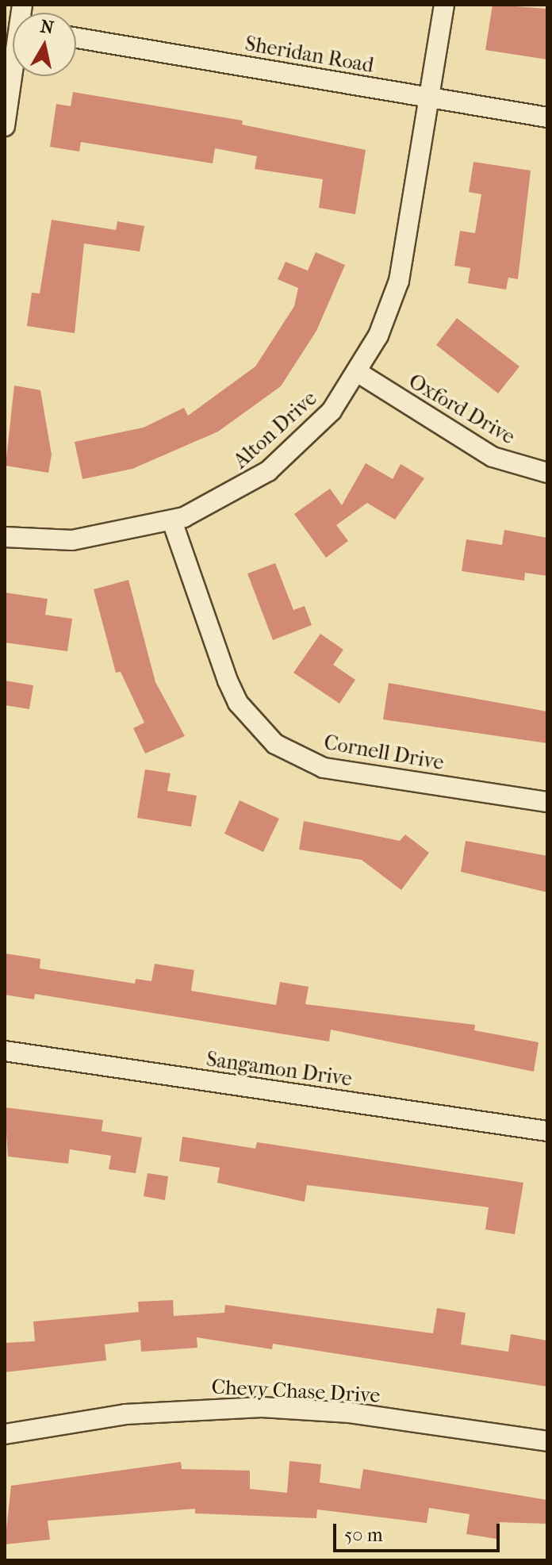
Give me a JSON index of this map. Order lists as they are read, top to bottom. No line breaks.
{"streets":{"street":["Sheridan Road","Oxford Drive","Alton Drive","Cornell Drive","Sangamon Drive","Chevy Chase Drive"]},"crossings":[["Sheridan Road","Alton Drive"],["Oxford Drive","Alton Drive"],["Alton Drive","Cornell Drive"]],"scale_bar":"50 m","north":"top"}
